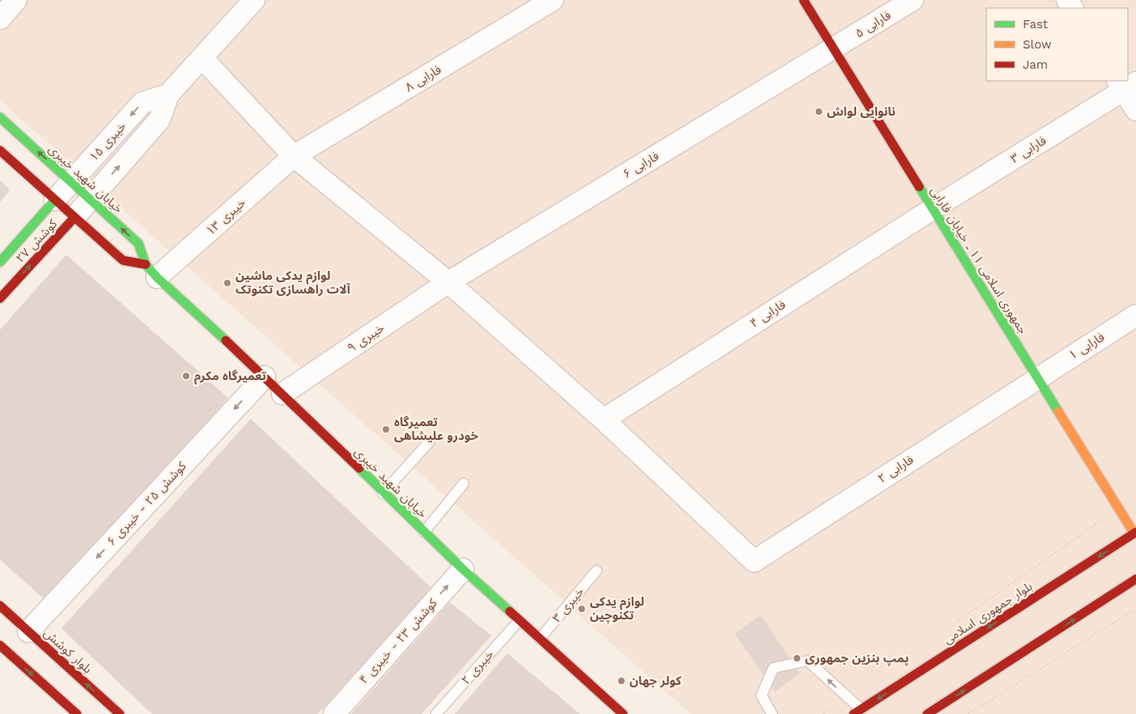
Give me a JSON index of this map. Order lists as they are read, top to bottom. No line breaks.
{"streets":{"street":["فارابی ۵","فارابی ۸","خیبری ۱۵","فارابی ۳","فارابی ۶","خیابان شهید خیبری","خیبری ۱۳","کوشش ۲۷","جمهوری اسلامی ۱۱ ـ خیابان فارابی","فارابی ۴","خیبری ۹","فارابی ۱","فارابی ۲","کوشش ۲۵ - خیبری ۶","بلوار جمهوری اسلامی","کوشش ۲۳ - خیبری ۴","بلوار کوشش"],"lane":["خیبری ۳","خیبری ۲"]},"crossings":[["فارابی ۵","فارابی ۶"],["فارابی ۵","جمهوری اسلامی ۱۱ ـ خیابان فارابی"],["فارابی ۸","خیبری ۱۳"],["خیبری ۱۵","خیابان شهید خیبری"],["خیبری ۱۵","کوشش ۲۷"],["فارابی ۳","جمهوری اسلامی ۱۱ ـ خیابان فارابی"],["فارابی ۳","فارابی ۴"],["فارابی ۶","جمهوری اسلامی ۱۱ ـ خیابان فارابی"],["فارابی ۶","خیبری ۹"],["خیابان شهید خیبری","خیبری ۱۳"],["خیابان شهید خیبری","خیبری ۹"],["خیابان شهید خیبری","کوشش ۲۵ - خیبری ۶"],["خیابان شهید خیبری","خیبری ۳"],["خیابان شهید خیبری","کوشش ۲۳ - خیبری ۴"],["خیابان شهید خیبری","خیبری ۲"],["جمهوری اسلامی ۱۱ ـ خیابان فارابی","فارابی ۴"],["جمهوری اسلامی ۱۱ ـ خیابان فارابی","فارابی ۱"],["جمهوری اسلامی ۱۱ ـ خیابان فارابی","فارابی ۲"],["جمهوری اسلامی ۱۱ ـ خیابان فارابی","بلوار جمهوری اسلامی"],["فارابی ۴","فارابی ۲"],["فارابی ۱","فارابی ۲"],["کوشش ۲۵ - خیبری ۶","بلوار کوشش"]],"one_way":["کوشش ۲۵ - خیبری ۶","کوشش ۲۳ - خیبری ۴"],"places":["نانوایی لواش","لوازم یدکی ماشین آلات راهسازی تکنوتک","تعمیرگاه مکرم","تعمیرگاه خودرو علیشاهی","لوازم یدکی تکنوچین","پمپ بنزین جمهوری","کولر جهان"],"legend":["Fast","Slow","Jam"]}
